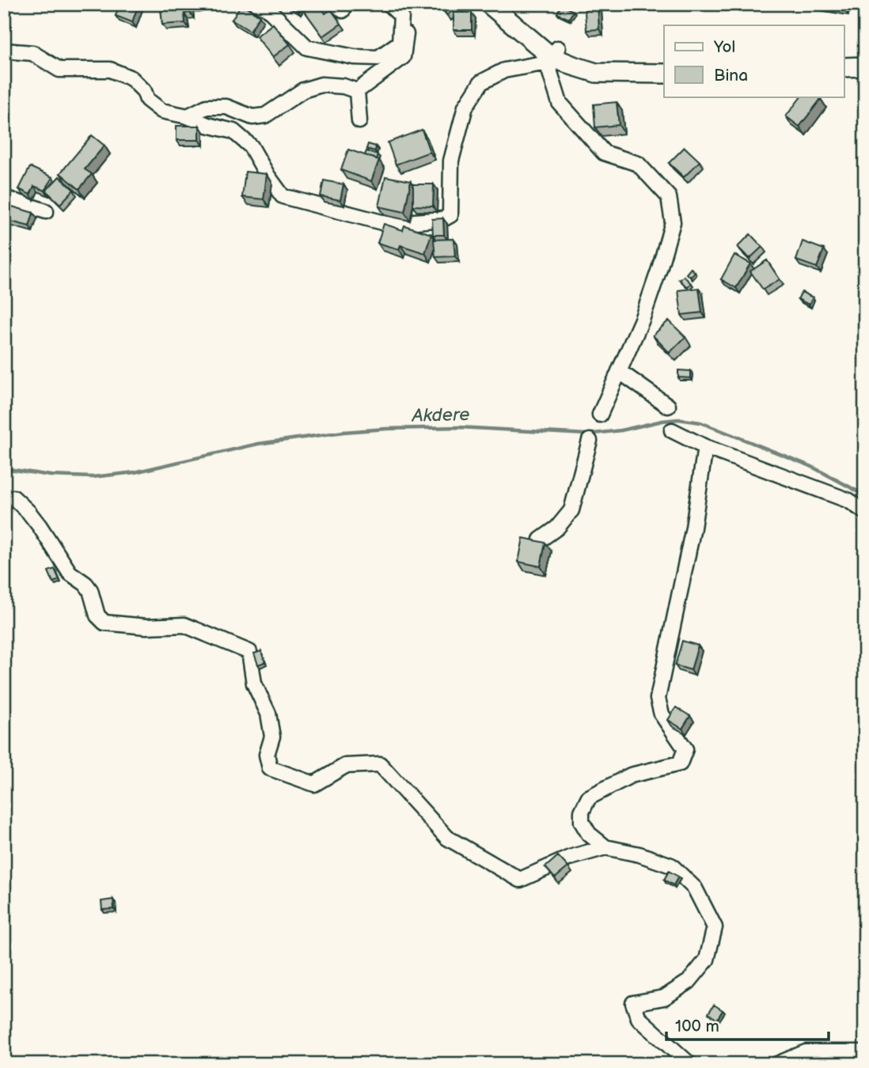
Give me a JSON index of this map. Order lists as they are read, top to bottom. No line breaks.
{"water":["Akdere"],"legend":["Yol","Bina"],"scale_bar":"100 m"}
